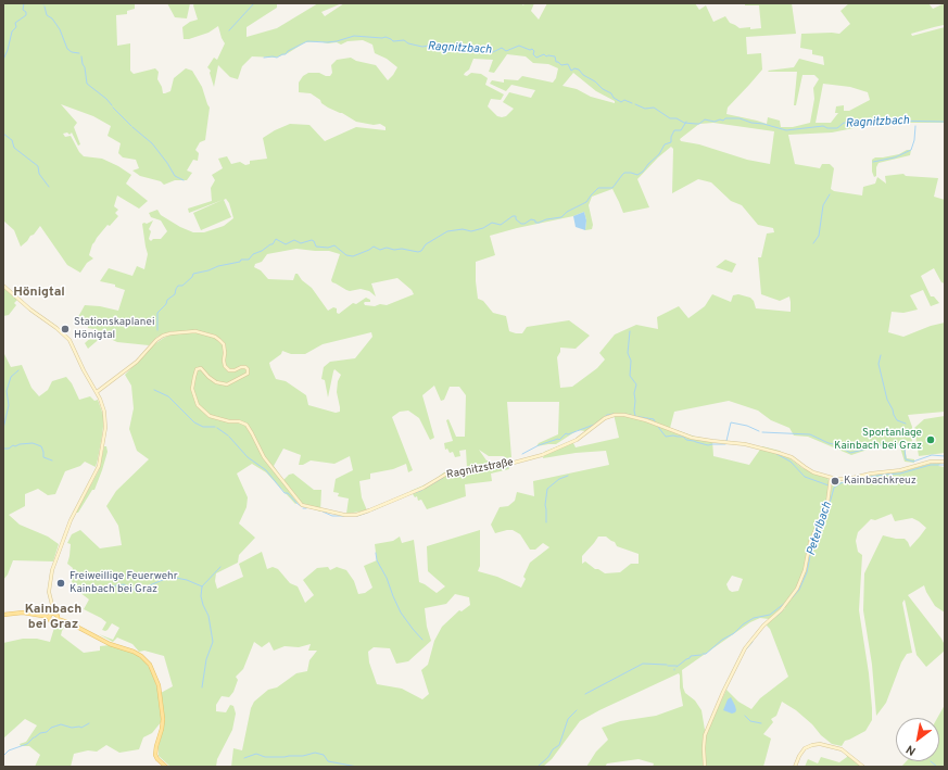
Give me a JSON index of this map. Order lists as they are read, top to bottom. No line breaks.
{"streets":{"main road":["Ragnitzstraße"]},"districts":["Hönigtal","Kainbach bei Graz"],"water":["Ragnitzbach","Peterlbach"],"places":["Stationskaplanei Hönigtal","Sportanlage Kainbach bei Graz","Kainbachkreuz","Freiweillige Feuerwehr Kainbach bei Graz"],"north":"bottom left"}
